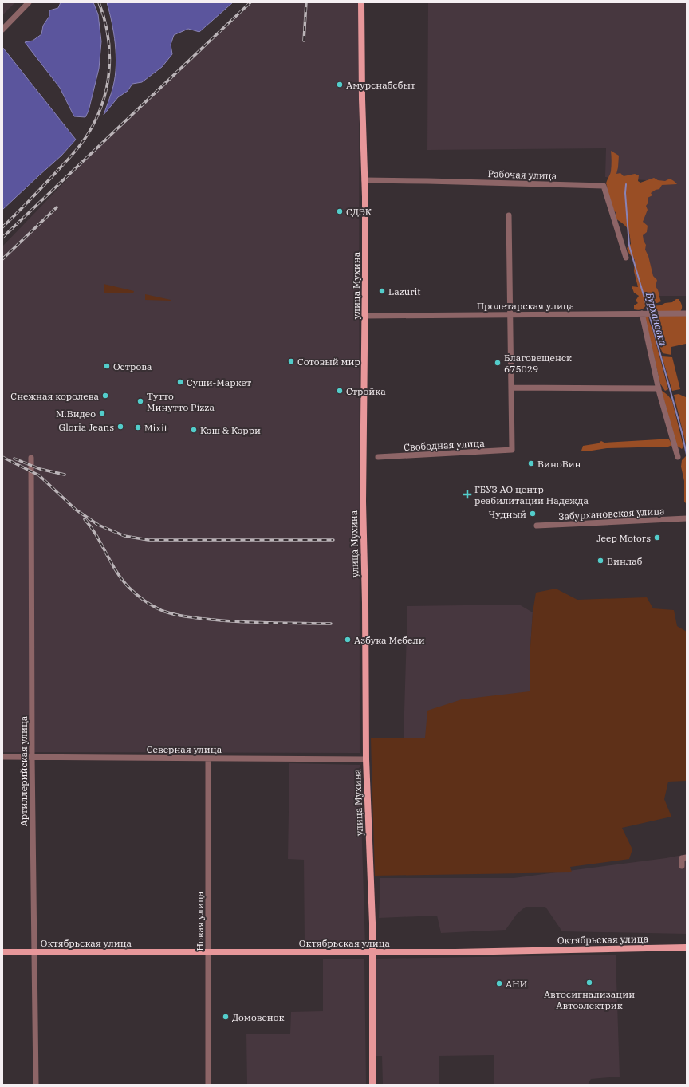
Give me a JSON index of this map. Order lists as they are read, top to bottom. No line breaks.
{"streets":{"main road":["улица Мухина","Октябрьская улица"],"street":["Рабочая улица","Пролетарская улица","Свободная улица","Забурхановская улица","Северная улица","Артиллерийская улица","Новая улица"]},"crossings":[["Рабочая улица","улица Мухина"],["улица Мухина","Пролетарская улица"],["улица Мухина","Северная улица"],["улица Мухина","Октябрьская улица"],["Северная улица","Артиллерийская улица"],["Северная улица","Новая улица"],["Артиллерийская улица","Октябрьская улица"],["Новая улица","Октябрьская улица"]],"water":["Бурхановка"],"places":{"other":["Амурснабсбыт","СДЭК","Lazurit","Сотовый мир","Благовещенск 675029","Острова","Суши-Маркет","Стройка","Снежная королева","Тутто Минутто Pizza","М.Видео","Gloria Jeans","Mixit","Кэш & Кэрри","ВиноВин","Чудный","Jeep Motors","Винлаб","Азбука Мебели","Автосигнализации Автоэлектрик","АНИ","Домовенок"],"health":["ГБУЗ АО центр реабилитации Надежда"]}}
